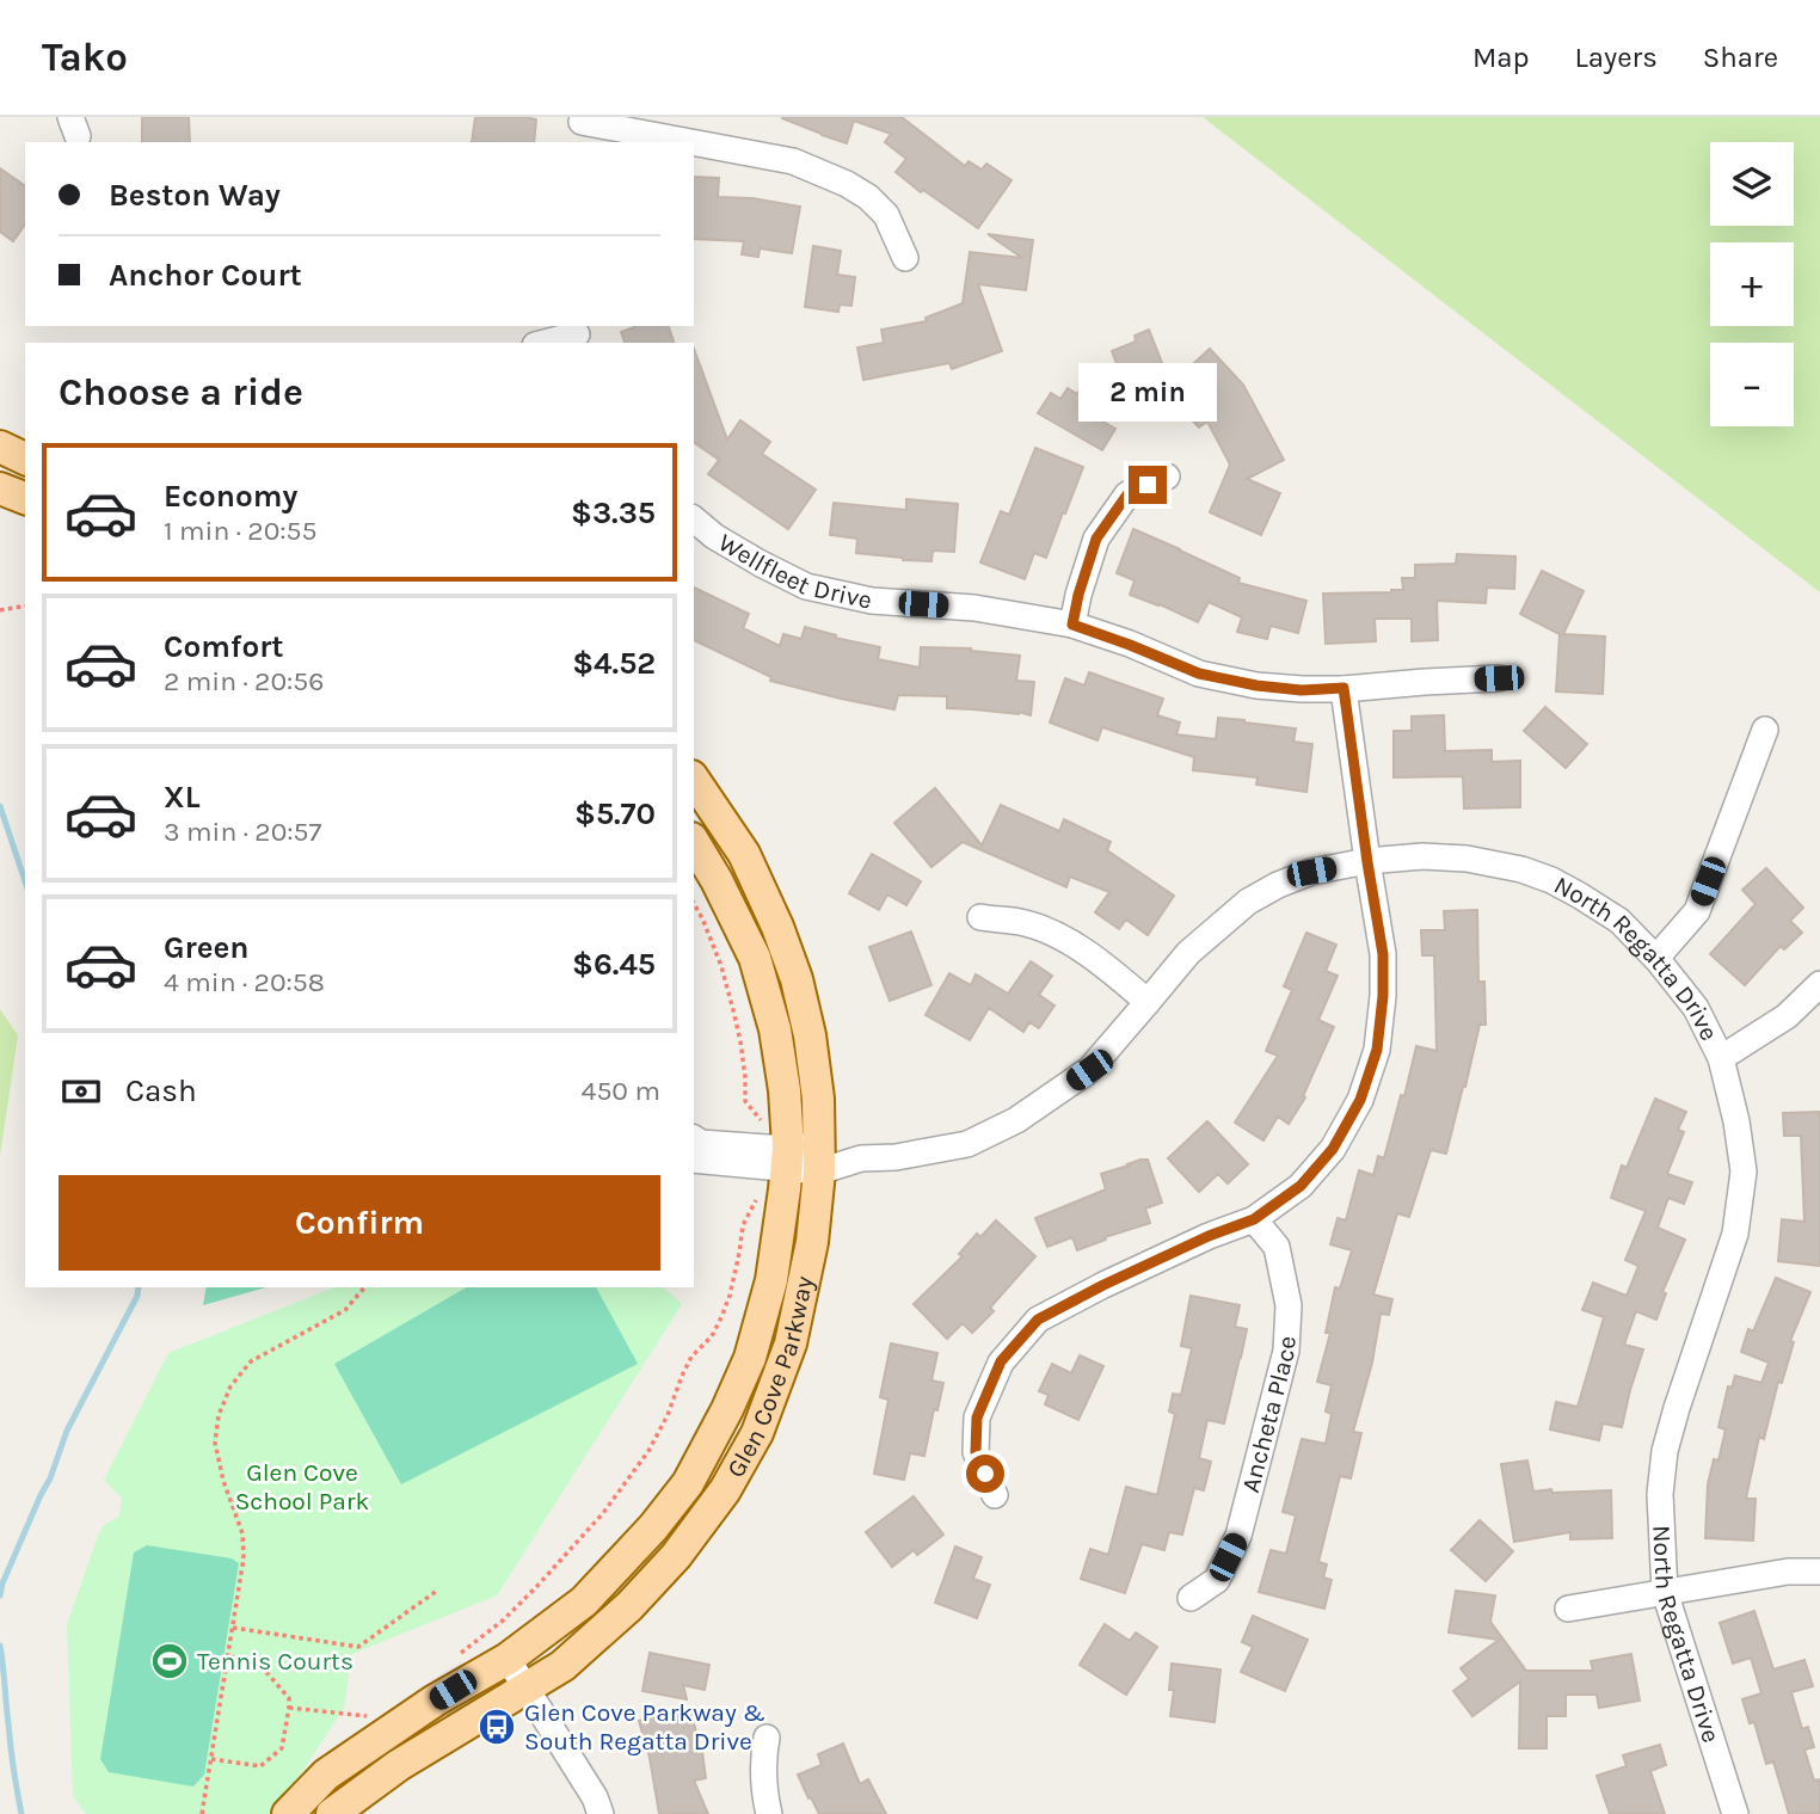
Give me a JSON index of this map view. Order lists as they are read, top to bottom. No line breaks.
{"streets":{"main road":["Glen Cove Parkway"],"street":["Wellfleet Drive","North Regatta Drive","Ancheta Place"]},"crossings":[["North Regatta Drive","Glen Cove Parkway"]],"parks":["Glen Cove School Park"],"places":{"sports":["Tennis Courts"],"bus stop":["Glen Cove Parkway & South Regatta Drive"]},"page":{"header":"Tako","nav":["Map","Layers","Share"],"map_buttons":["+","−"],"banner":["Beston Way","Anchor Court"],"heading":"Choose a ride","bubble":"2 min","list":[{"name":"Economy","note":"1 min · 20:55","value":"$3.35"},{"name":"Comfort","note":"2 min · 20:56","value":"$4.52"},{"name":"XL","note":"3 min · 20:57","value":"$5.70"},{"name":"Green","note":"4 min · 20:58","value":"$6.45"}],"pay":["Cash","450 m"],"buttons":"Confirm"}}
